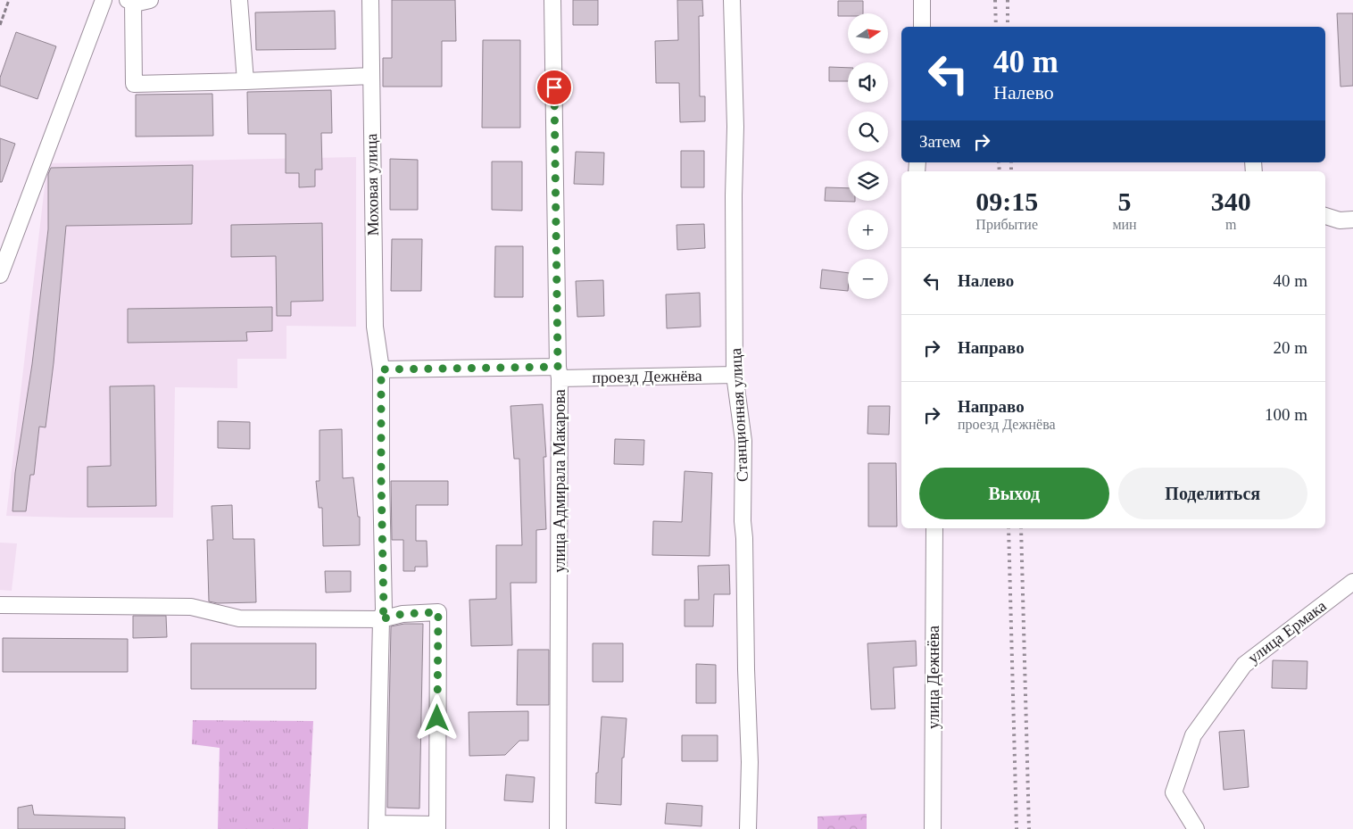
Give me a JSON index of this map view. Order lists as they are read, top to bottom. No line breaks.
{"streets":{"street":["Моховая улица","проезд Дежнёва","Станционная улица","улица Адмирала Макарова","улица Ермака","улица Дежнёва"]},"crossings":[["Моховая улица","проезд Дежнёва"],["проезд Дежнёва","Станционная улица"],["проезд Дежнёва","улица Адмирала Макарова"]],"north":"right","page":{"map_buttons":["+","−"],"turn":["40 m","Налево"],"then":"Затем","eta":["09:15","Прибытие","5","мин","340","m"],"list":[{"name":"Налево","value":"40 m"},{"name":"Направо","value":"20 m"},{"name":"Направо","note":"проезд Дежнёва","value":"100 m"}],"buttons":["Выход","Поделиться"]}}
